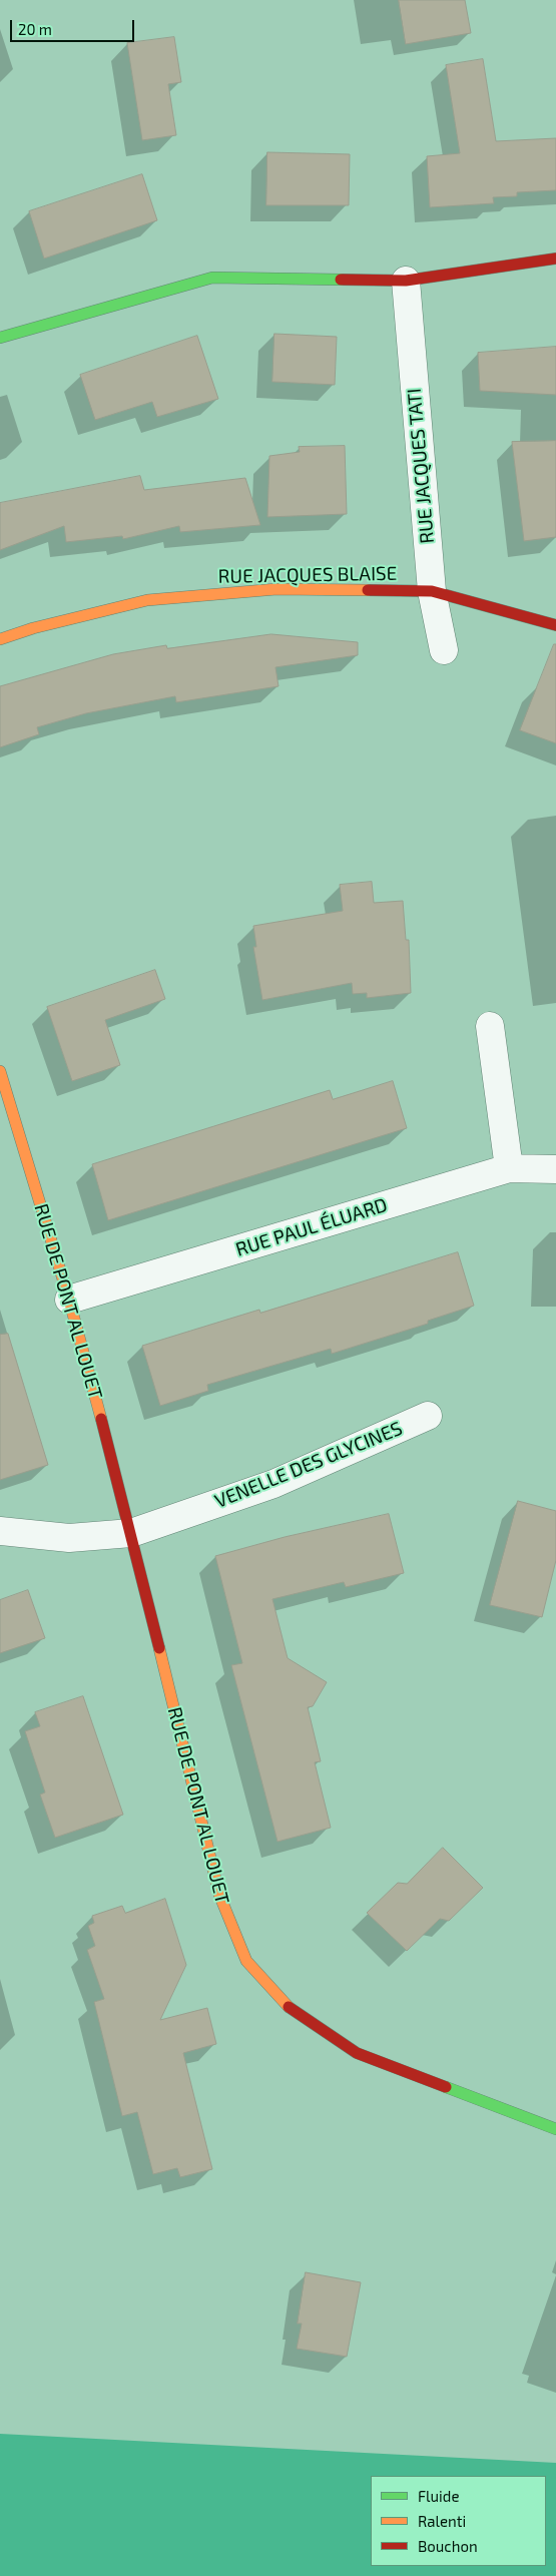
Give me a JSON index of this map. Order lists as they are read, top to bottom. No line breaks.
{"streets":{"street":["RUE JACQUES TATI","RUE JACQUES BLAISE","RUE PAUL ÉLUARD","RUE DE PONT AL LOUET","VENELLE DES GLYCINES"]},"crossings":[["RUE JACQUES TATI","RUE JACQUES BLAISE"],["RUE PAUL ÉLUARD","RUE DE PONT AL LOUET"],["RUE DE PONT AL LOUET","VENELLE DES GLYCINES"]],"legend":["Fluide","Ralenti","Bouchon"],"scale_bar":"20 m"}
